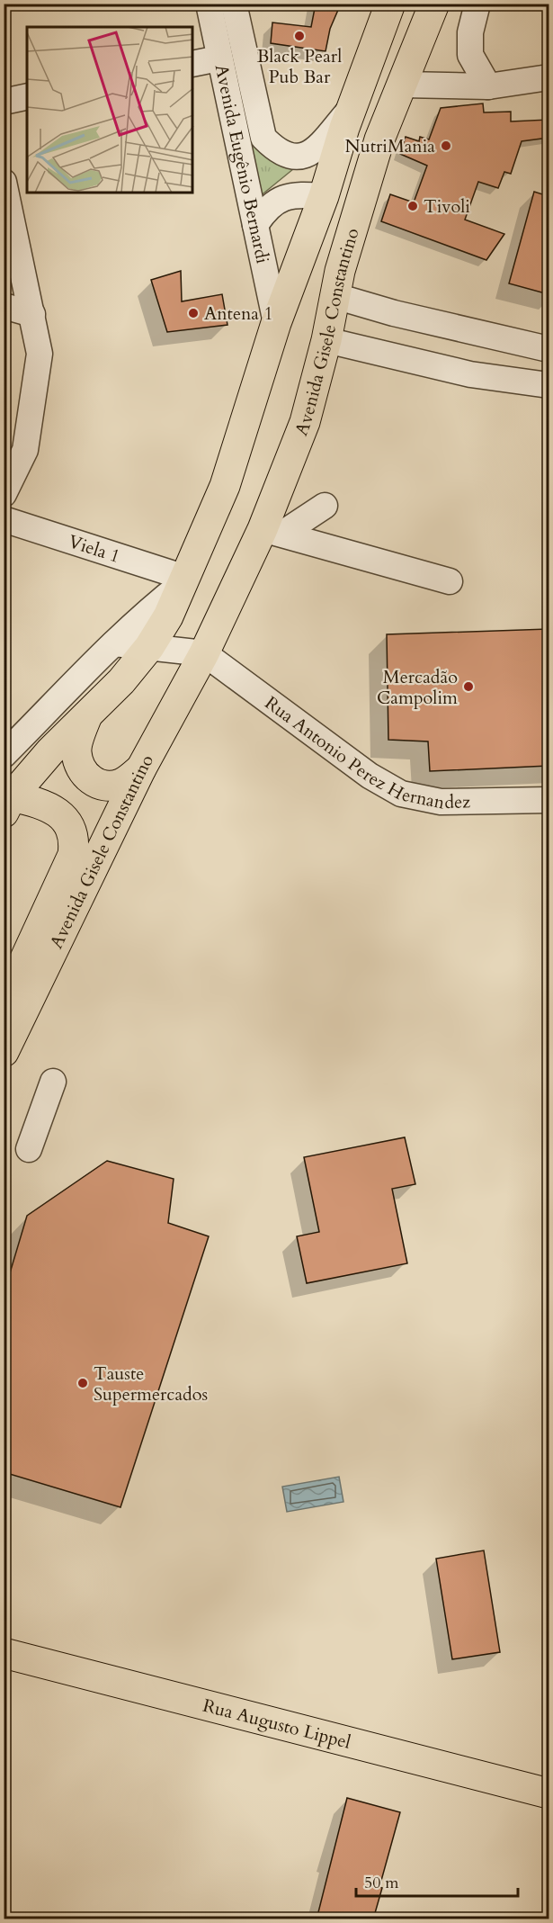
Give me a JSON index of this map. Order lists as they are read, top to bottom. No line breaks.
{"streets":{"main road":["Avenida Gisele Constantino","Rua Augusto Lippel"],"street":["Avenida Eugênio Bernardi","Viela 1","Rua Antonio Perez Hernandez"]},"crossings":[["Avenida Gisele Constantino","Rua Antonio Perez Hernandez"]],"places":["Black Pearl Pub Bar","NutriMania","Tivoli","Antena 1","Mercadão Campolim","Tauste Supermercados"],"scale_bar":"50 m"}
